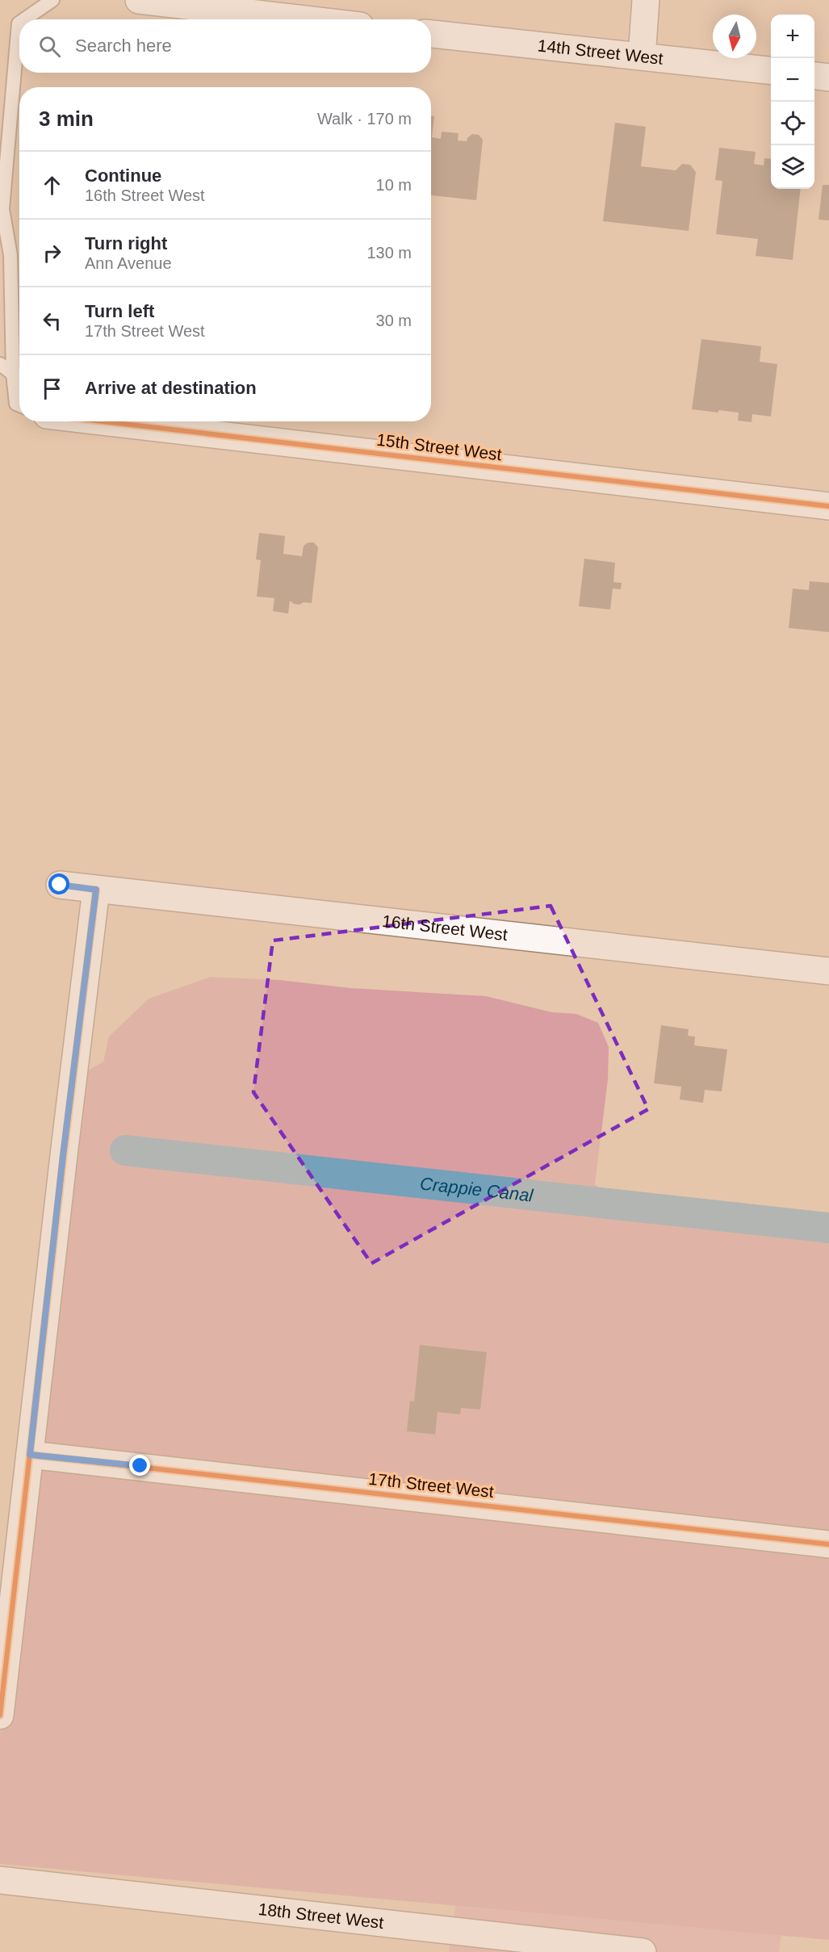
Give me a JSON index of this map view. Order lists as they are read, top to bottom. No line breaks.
{"streets":{"street":["14th Street West","15th Street West","16th Street West","17th Street West","18th Street West"]},"water":["Crappie Canal"],"north":"bottom","page":{"map_buttons":["+","−"],"search":"Search here","heading":["3 min","Walk · 170 m"],"list":[["Continue","16th Street West","10 m"],["Turn right","Ann Avenue","130 m"],["Turn left","17th Street West","30 m"],"Arrive at destination"]}}
